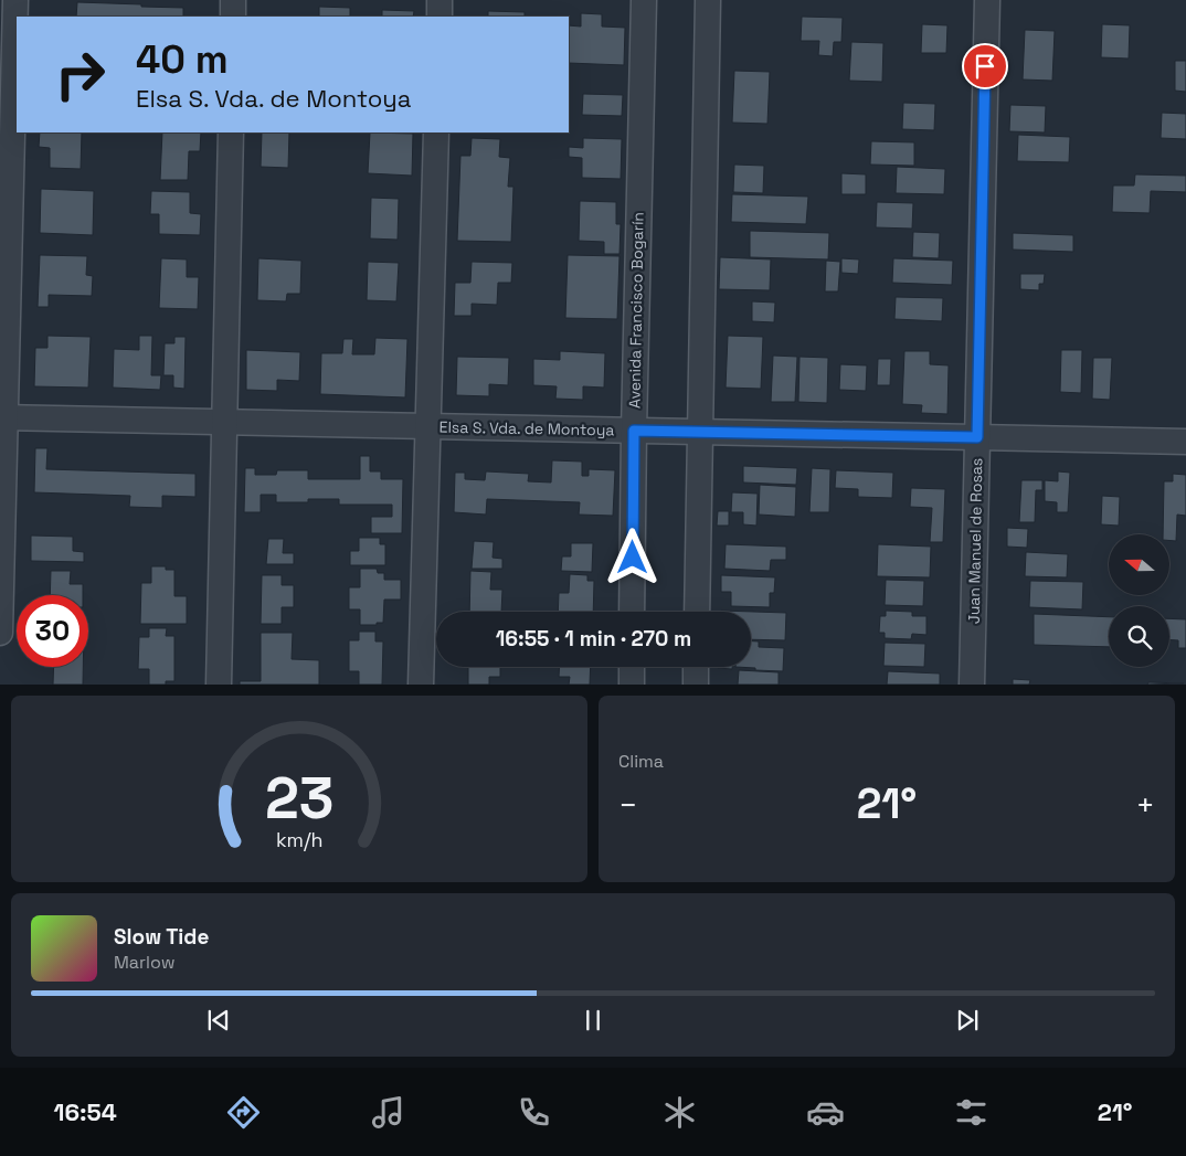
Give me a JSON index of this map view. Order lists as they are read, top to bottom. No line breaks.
{"streets":{"street":["Avenida Francisco Bogarín","Elsa S. Vda. de Montoya","Juan Manuel de Rosas"]},"crossings":[["Avenida Francisco Bogarín","Elsa S. Vda. de Montoya"],["Elsa S. Vda. de Montoya","Juan Manuel de Rosas"]],"north":"left","page":{"turn":["40 m","Elsa S. Vda. de Montoya"],"limit":"30","trip":"16:55 · 1 min · 270 m","tile":"Clima","heat":["−","21°","+"],"song":["Slow Tide","Marlow"],"tabs":["16:54","21°"],"gauge":["23","km/h"]}}
